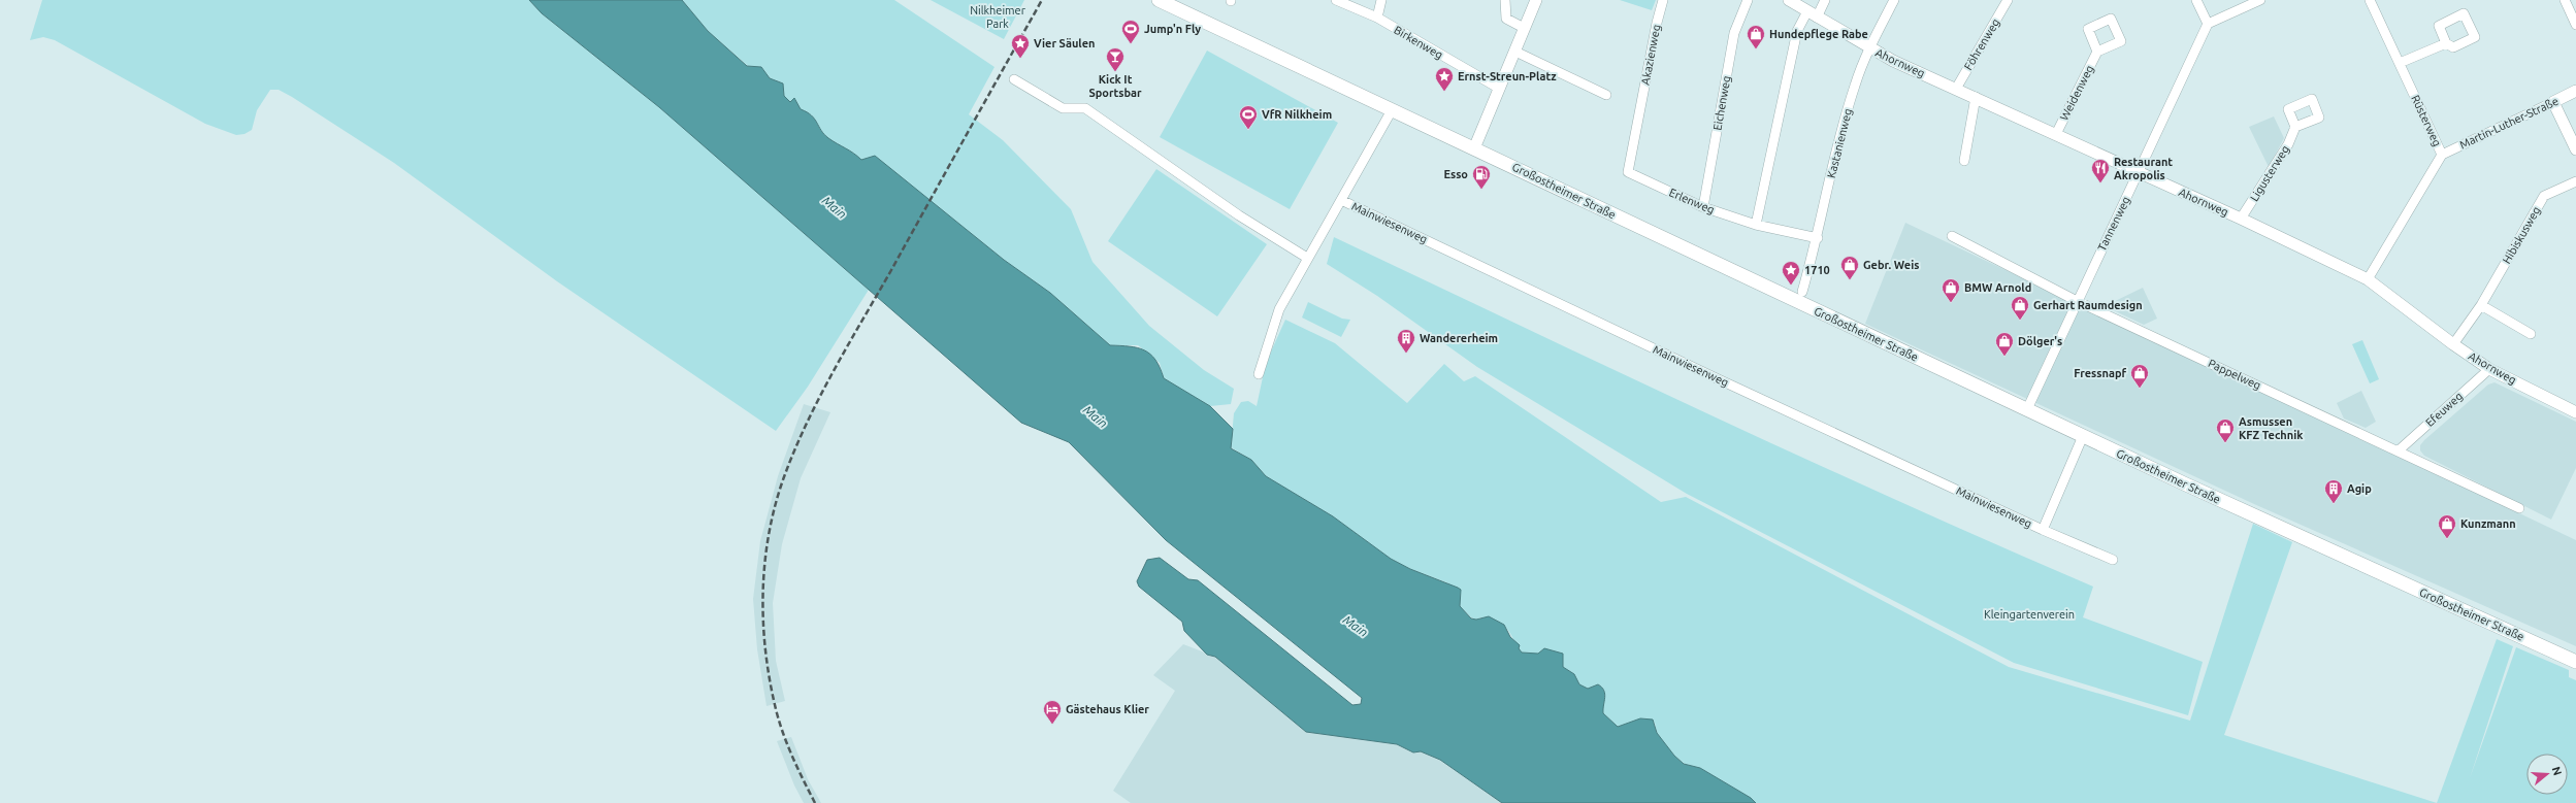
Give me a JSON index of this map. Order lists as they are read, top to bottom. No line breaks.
{"streets":{"main road":["Großostheimer Straße"],"street":["Birkenweg","Föhrenweg","Akazienweg","Ahornweg","Weidenweg","Eichenweg","Rüsterweg","Martin-Luther-Straße","Kastanienweg","Ligusterweg","Erlenweg","Mainwiesenweg","Tannenweg","Hibiskusweg","Pappelweg","Efeuweg"]},"crossings":[["Föhrenweg","Ahornweg"],["Akazienweg","Erlenweg"],["Ahornweg","Weidenweg"],["Ahornweg","Rüsterweg"],["Ahornweg","Kastanienweg"],["Ahornweg","Ligusterweg"],["Ahornweg","Tannenweg"],["Ahornweg","Hibiskusweg"],["Ahornweg","Efeuweg"],["Eichenweg","Erlenweg"],["Rüsterweg","Martin-Luther-Straße"],["Kastanienweg","Erlenweg"],["Großostheimer Straße","Mainwiesenweg"],["Großostheimer Straße","Tannenweg"],["Tannenweg","Pappelweg"],["Pappelweg","Efeuweg"]],"water":["Main"],"parks":["Nilkheimer Park","Kleingartenverein"],"places":{"sports":["Jump'n Fly","VfR Nilkheim"],"shop":["Hundepflege Rabe","Gebr. Weis","BMW Arnold","Gerhart Raumdesign","Dölger's","Fressnapf","Asmussen KFZ Technik","Kunzmann"],"place":["Vier Säulen","Ernst-Streun-Platz","1710"],"bar":["Kick It Sportsbar"],"restaurant":["Restaurant Akropolis"],"fuel station":["Esso"],"building":["Wandererheim","Agip"],"hotel":["Gästehaus Klier"]},"north":"right"}
